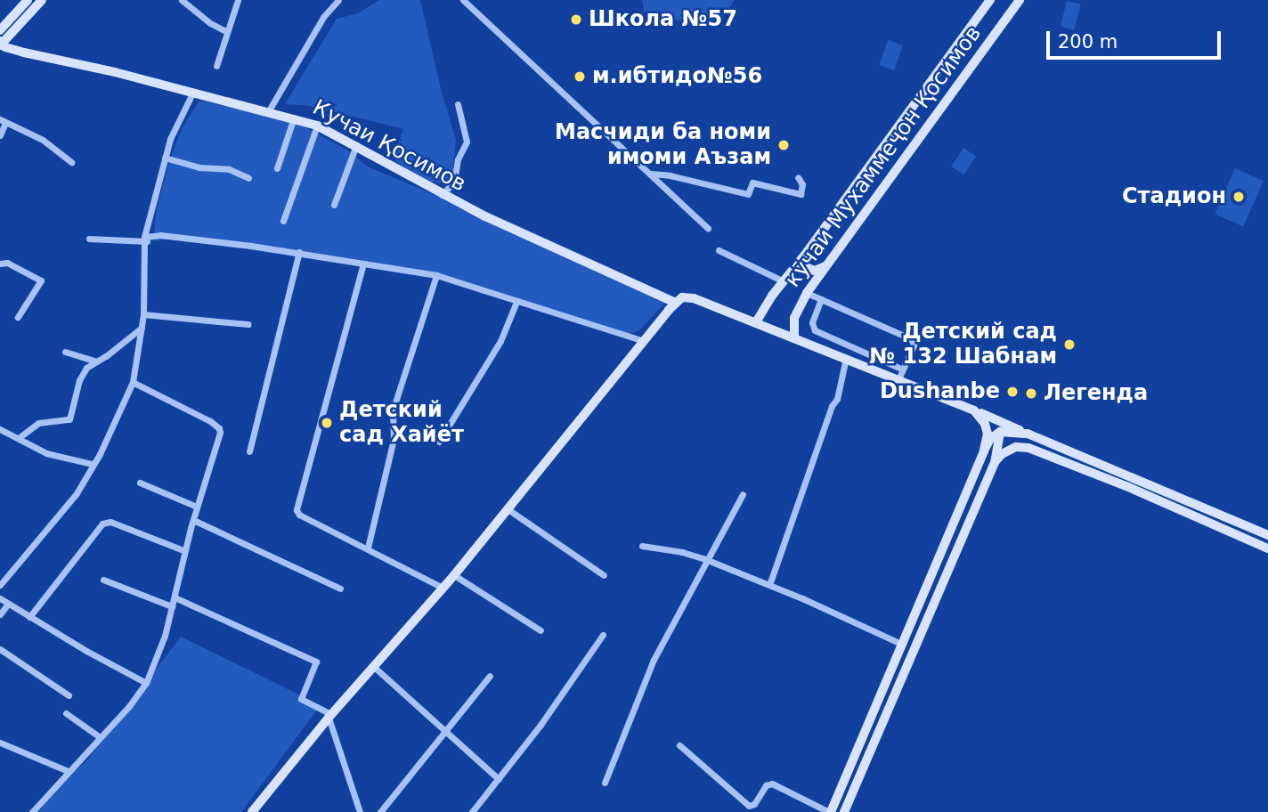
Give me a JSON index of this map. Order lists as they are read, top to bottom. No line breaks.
{"streets":{"street":["Кучаи Қосимов","кӯчаи Мухаммеҷон Қосимов"]},"places":["Школа №57","м.ибтидо№56","Масчиди ба номи имоми Аъзам","Стадион","Детский сад № 132 Шабнам","Dushanbe","Легенда","Детский сад Хайёт"],"scale_bar":"200 m"}
